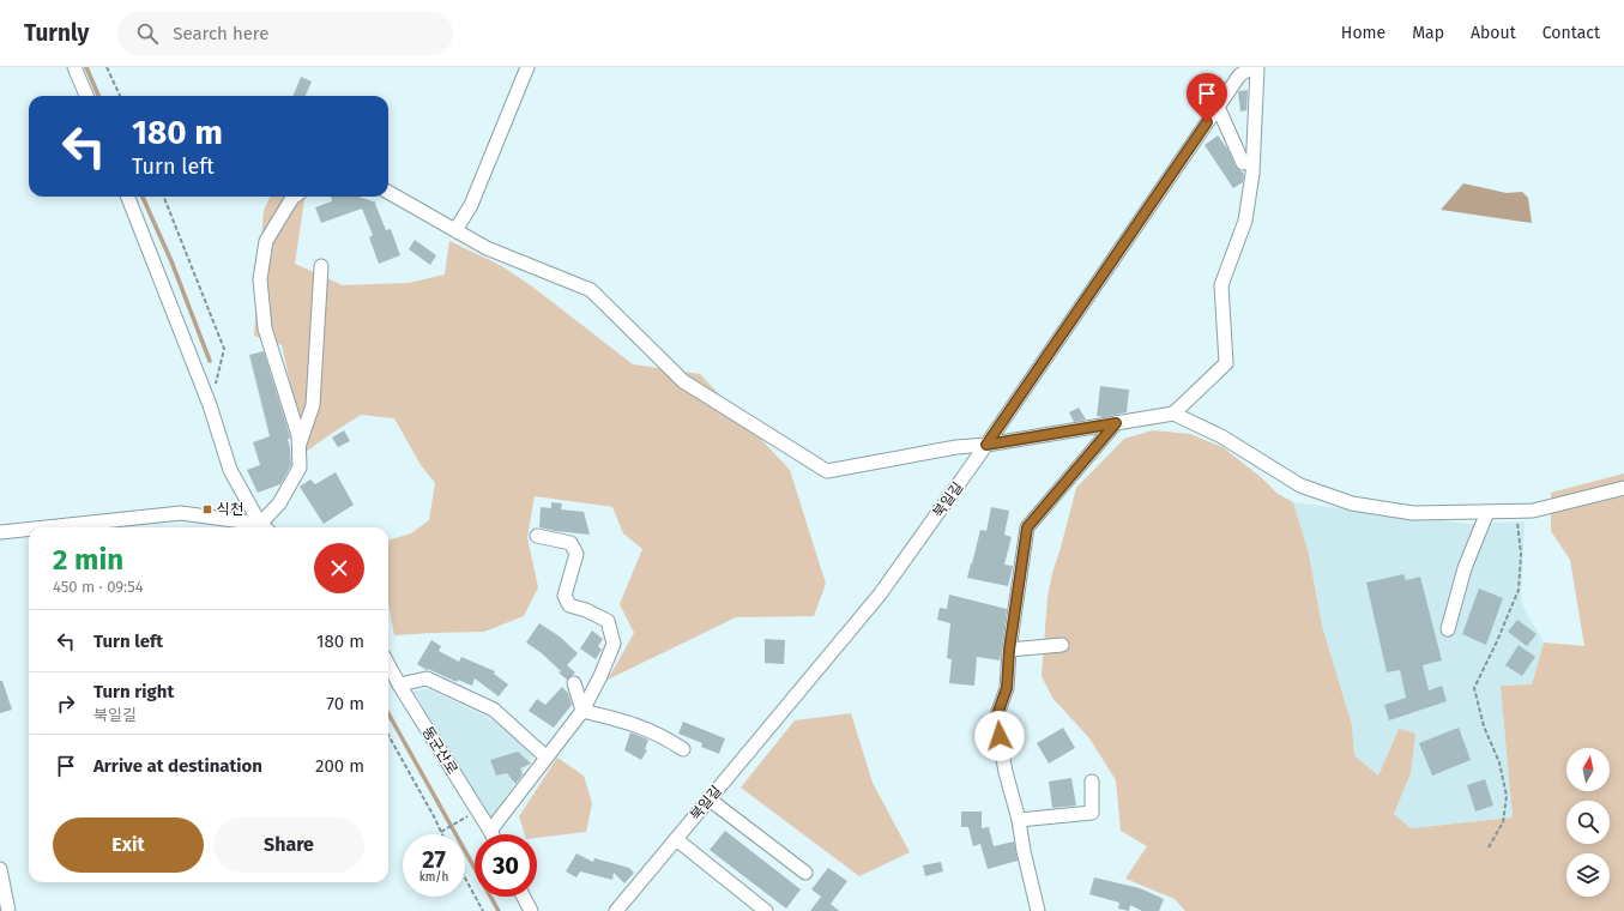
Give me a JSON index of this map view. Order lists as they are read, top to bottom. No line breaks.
{"streets":{"street":["북일길","동군산로"]},"places":{"transit":["식천"]},"north":"top","page":{"header":"Turnly","search":"Search here","nav":["Home","Map","About","Contact"],"turn":["180 m","Turn left"],"heading":["2 min","450 m · 09:54"],"list":[{"name":"Turn left","value":"180 m"},{"name":"Turn right","note":"북일길","value":"70 m"},{"name":"Arrive at destination","value":"200 m"}],"buttons":["Exit","Share"],"speed":"27 km/h","limit":"30"}}
